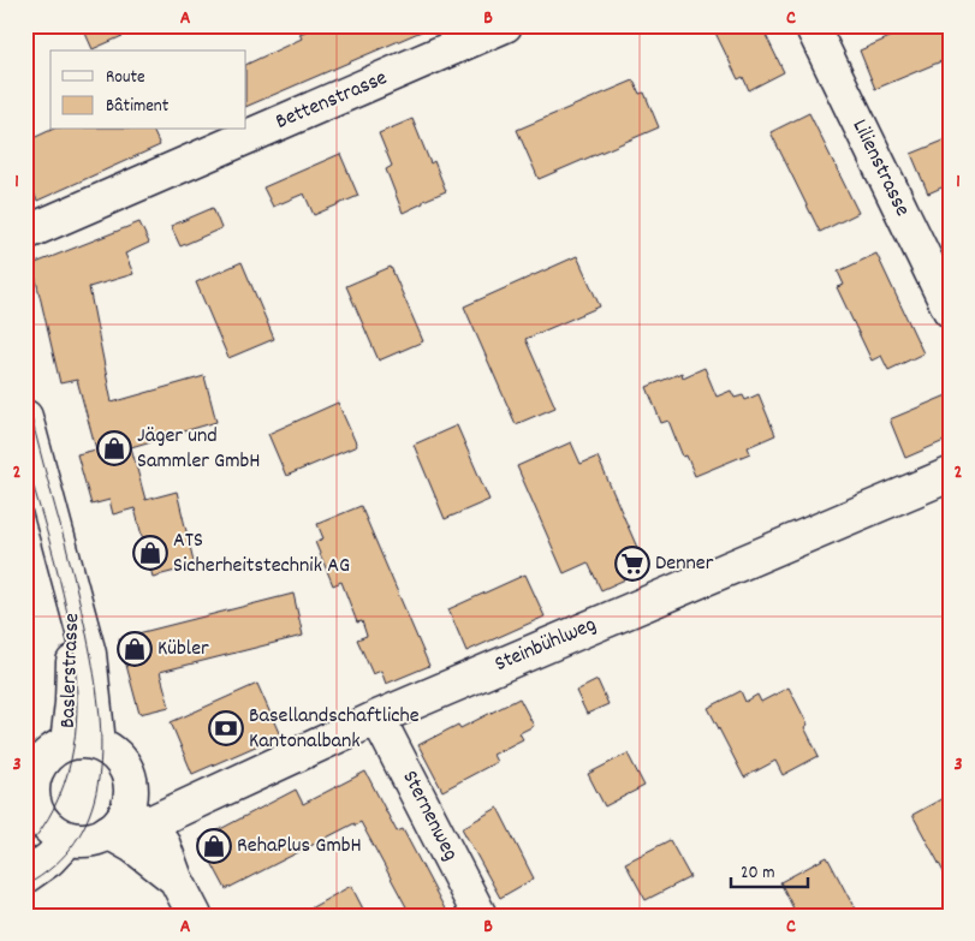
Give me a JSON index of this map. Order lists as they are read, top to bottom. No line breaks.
{"streets":{"street":["Bettenstrasse","Lilienstrasse","Steinbühlweg","Baslerstrasse","Sternenweg"]},"crossings":[["Steinbühlweg","Baslerstrasse"],["Steinbühlweg","Sternenweg"]],"places":{"shop":["Jäger und Sammler GmbH","ATS Sicherheitstechnik AG","Kübler","RehaPlus GmbH"],"supermarket":["Denner"],"bank":["Basellandschaftliche Kantonalbank"]},"legend":["Route","Bâtiment"],"scale_bar":"20 m","grid":{"columns":["A","B","C"],"rows":["1","2","3"]}}
